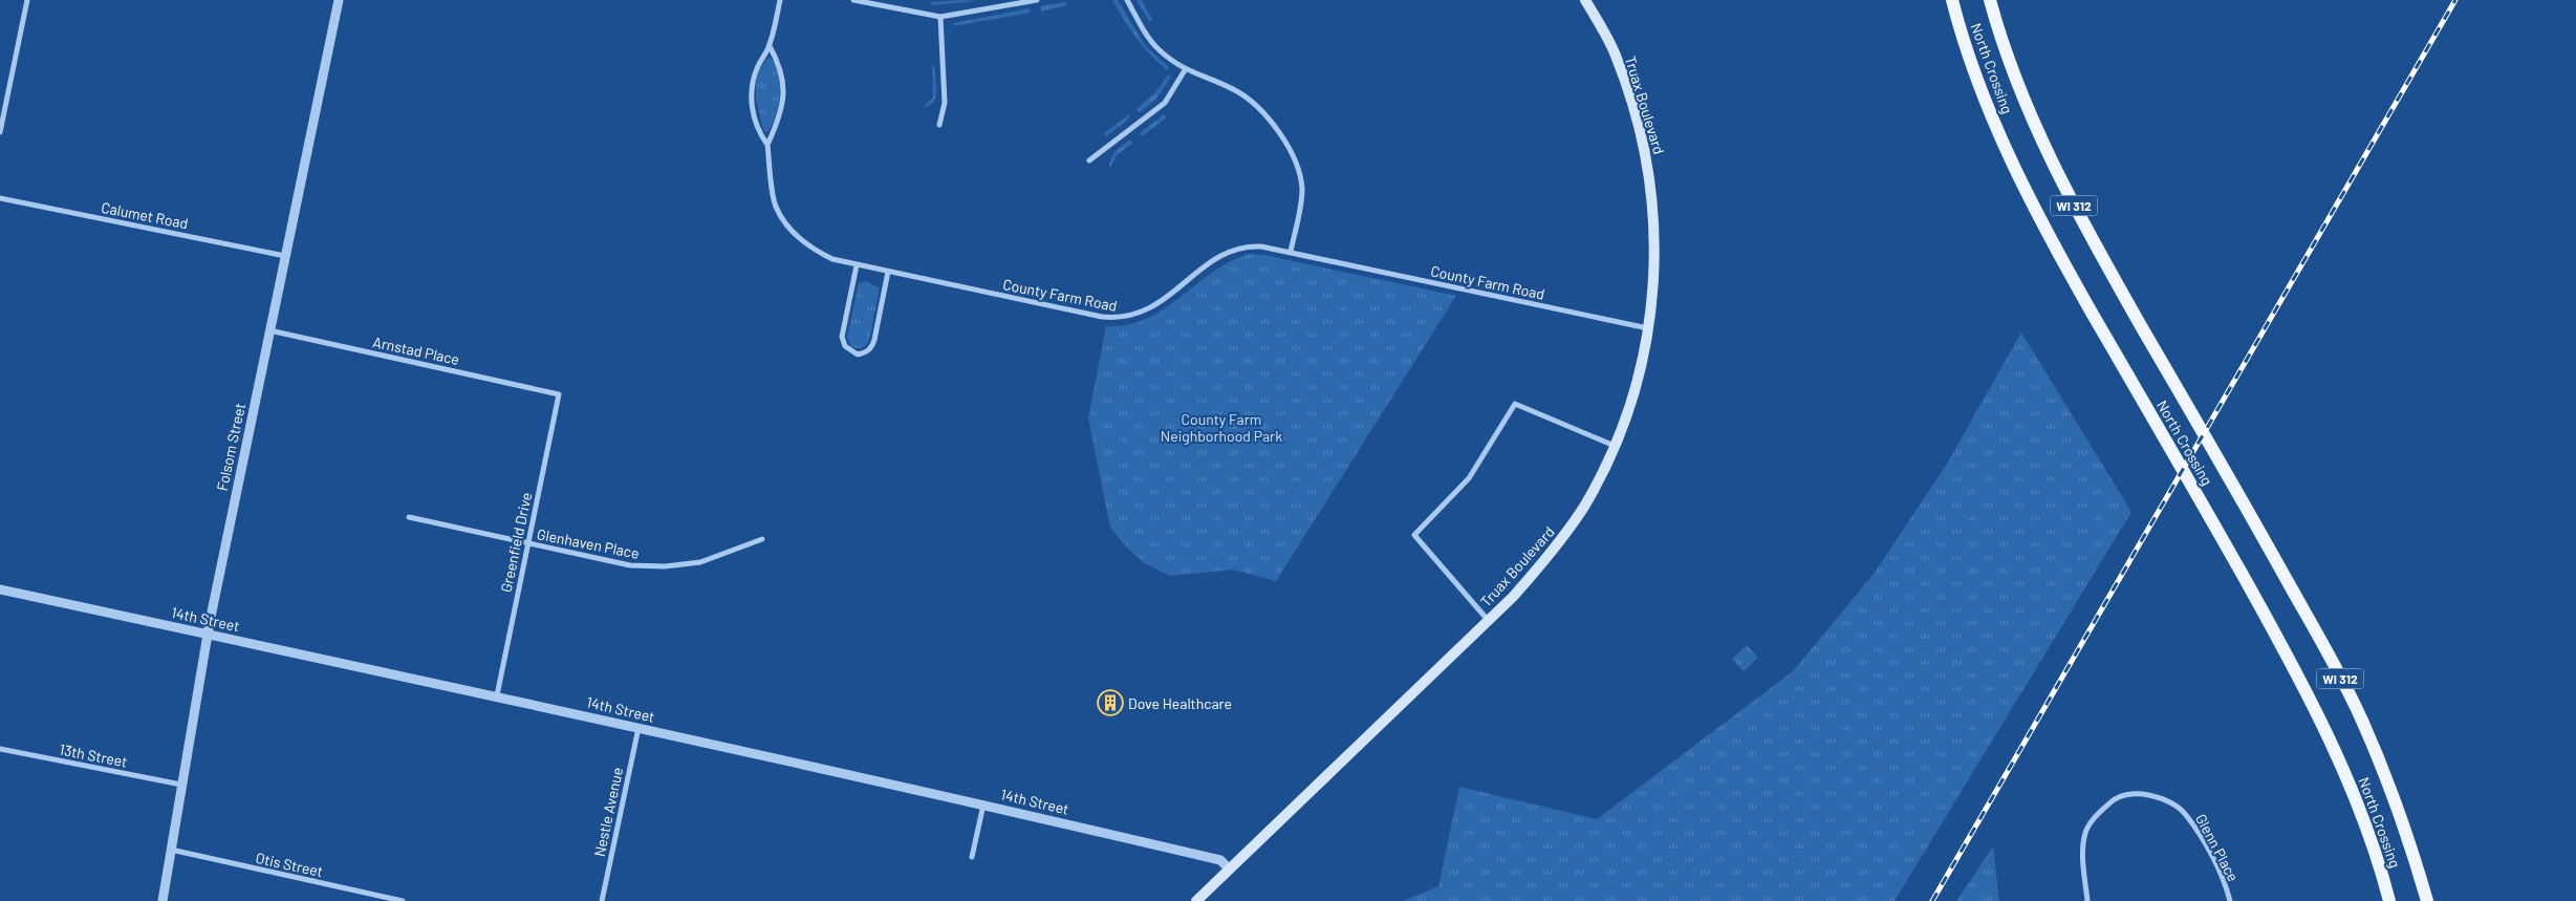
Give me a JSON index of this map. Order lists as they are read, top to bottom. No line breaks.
{"streets":{"main road":["North Crossing","Truax Boulevard","WI 312"],"street":["Calumet Road","County Farm Road","Arnstad Place","Folsom Street","Greenfield Drive","Glenhaven Place","14th Street","13th Street","Nestle Avenue","Glenn Place","Otis Street"]},"crossings":[["Truax Boulevard","County Farm Road"],["Truax Boulevard","14th Street"],["Calumet Road","Folsom Street"],["Arnstad Place","Folsom Street"],["Arnstad Place","Greenfield Drive"],["Folsom Street","14th Street"],["Folsom Street","13th Street"],["Folsom Street","Otis Street"],["Greenfield Drive","Glenhaven Place"],["Greenfield Drive","14th Street"],["14th Street","Nestle Avenue"]],"parks":["County Farm Neighborhood Park"],"places":{"building":["Dove Healthcare"]}}
